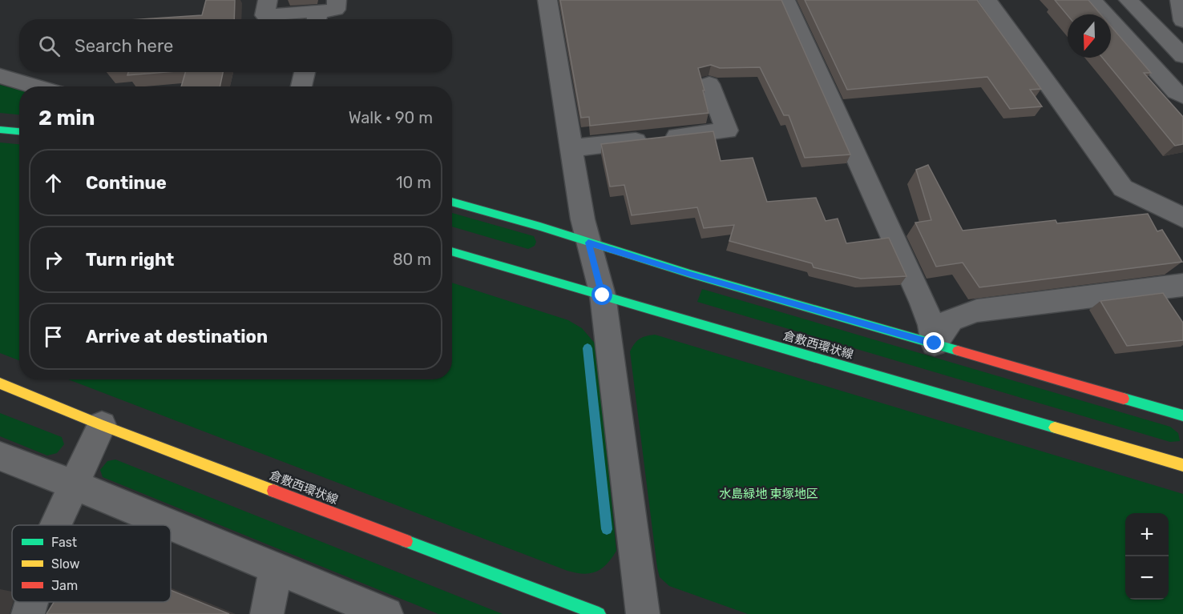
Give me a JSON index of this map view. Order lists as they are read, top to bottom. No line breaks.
{"streets":{"main road":["倉敷西環状線"]},"parks":["水島緑地 東塚地区"],"legend":["Fast","Slow","Jam"],"north":"bottom","page":{"search":"Search here","heading":["2 min","Walk · 90 m"],"list":[["Continue","10 m"],["Turn right","80 m"],"Arrive at destination"],"map_buttons":["+","−"]}}
